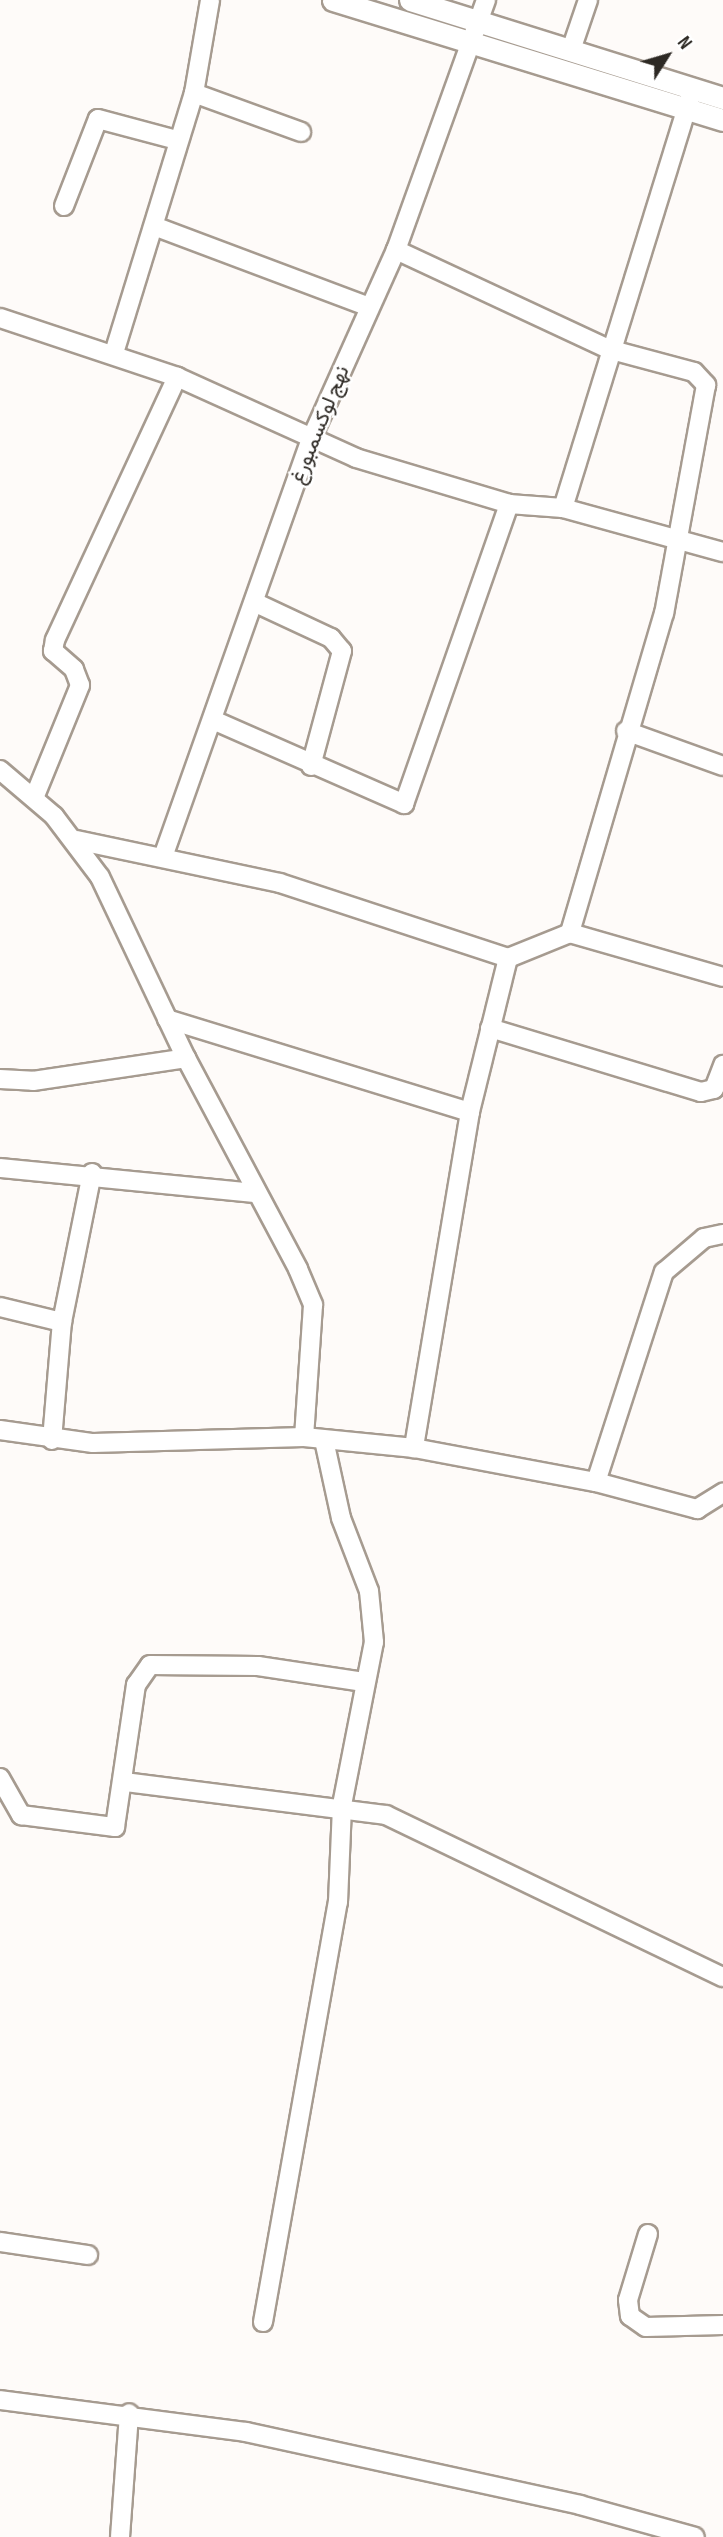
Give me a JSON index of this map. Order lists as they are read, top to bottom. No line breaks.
{"streets":{"street":["نهج لوكسمبورغ"]},"north":"top right"}
